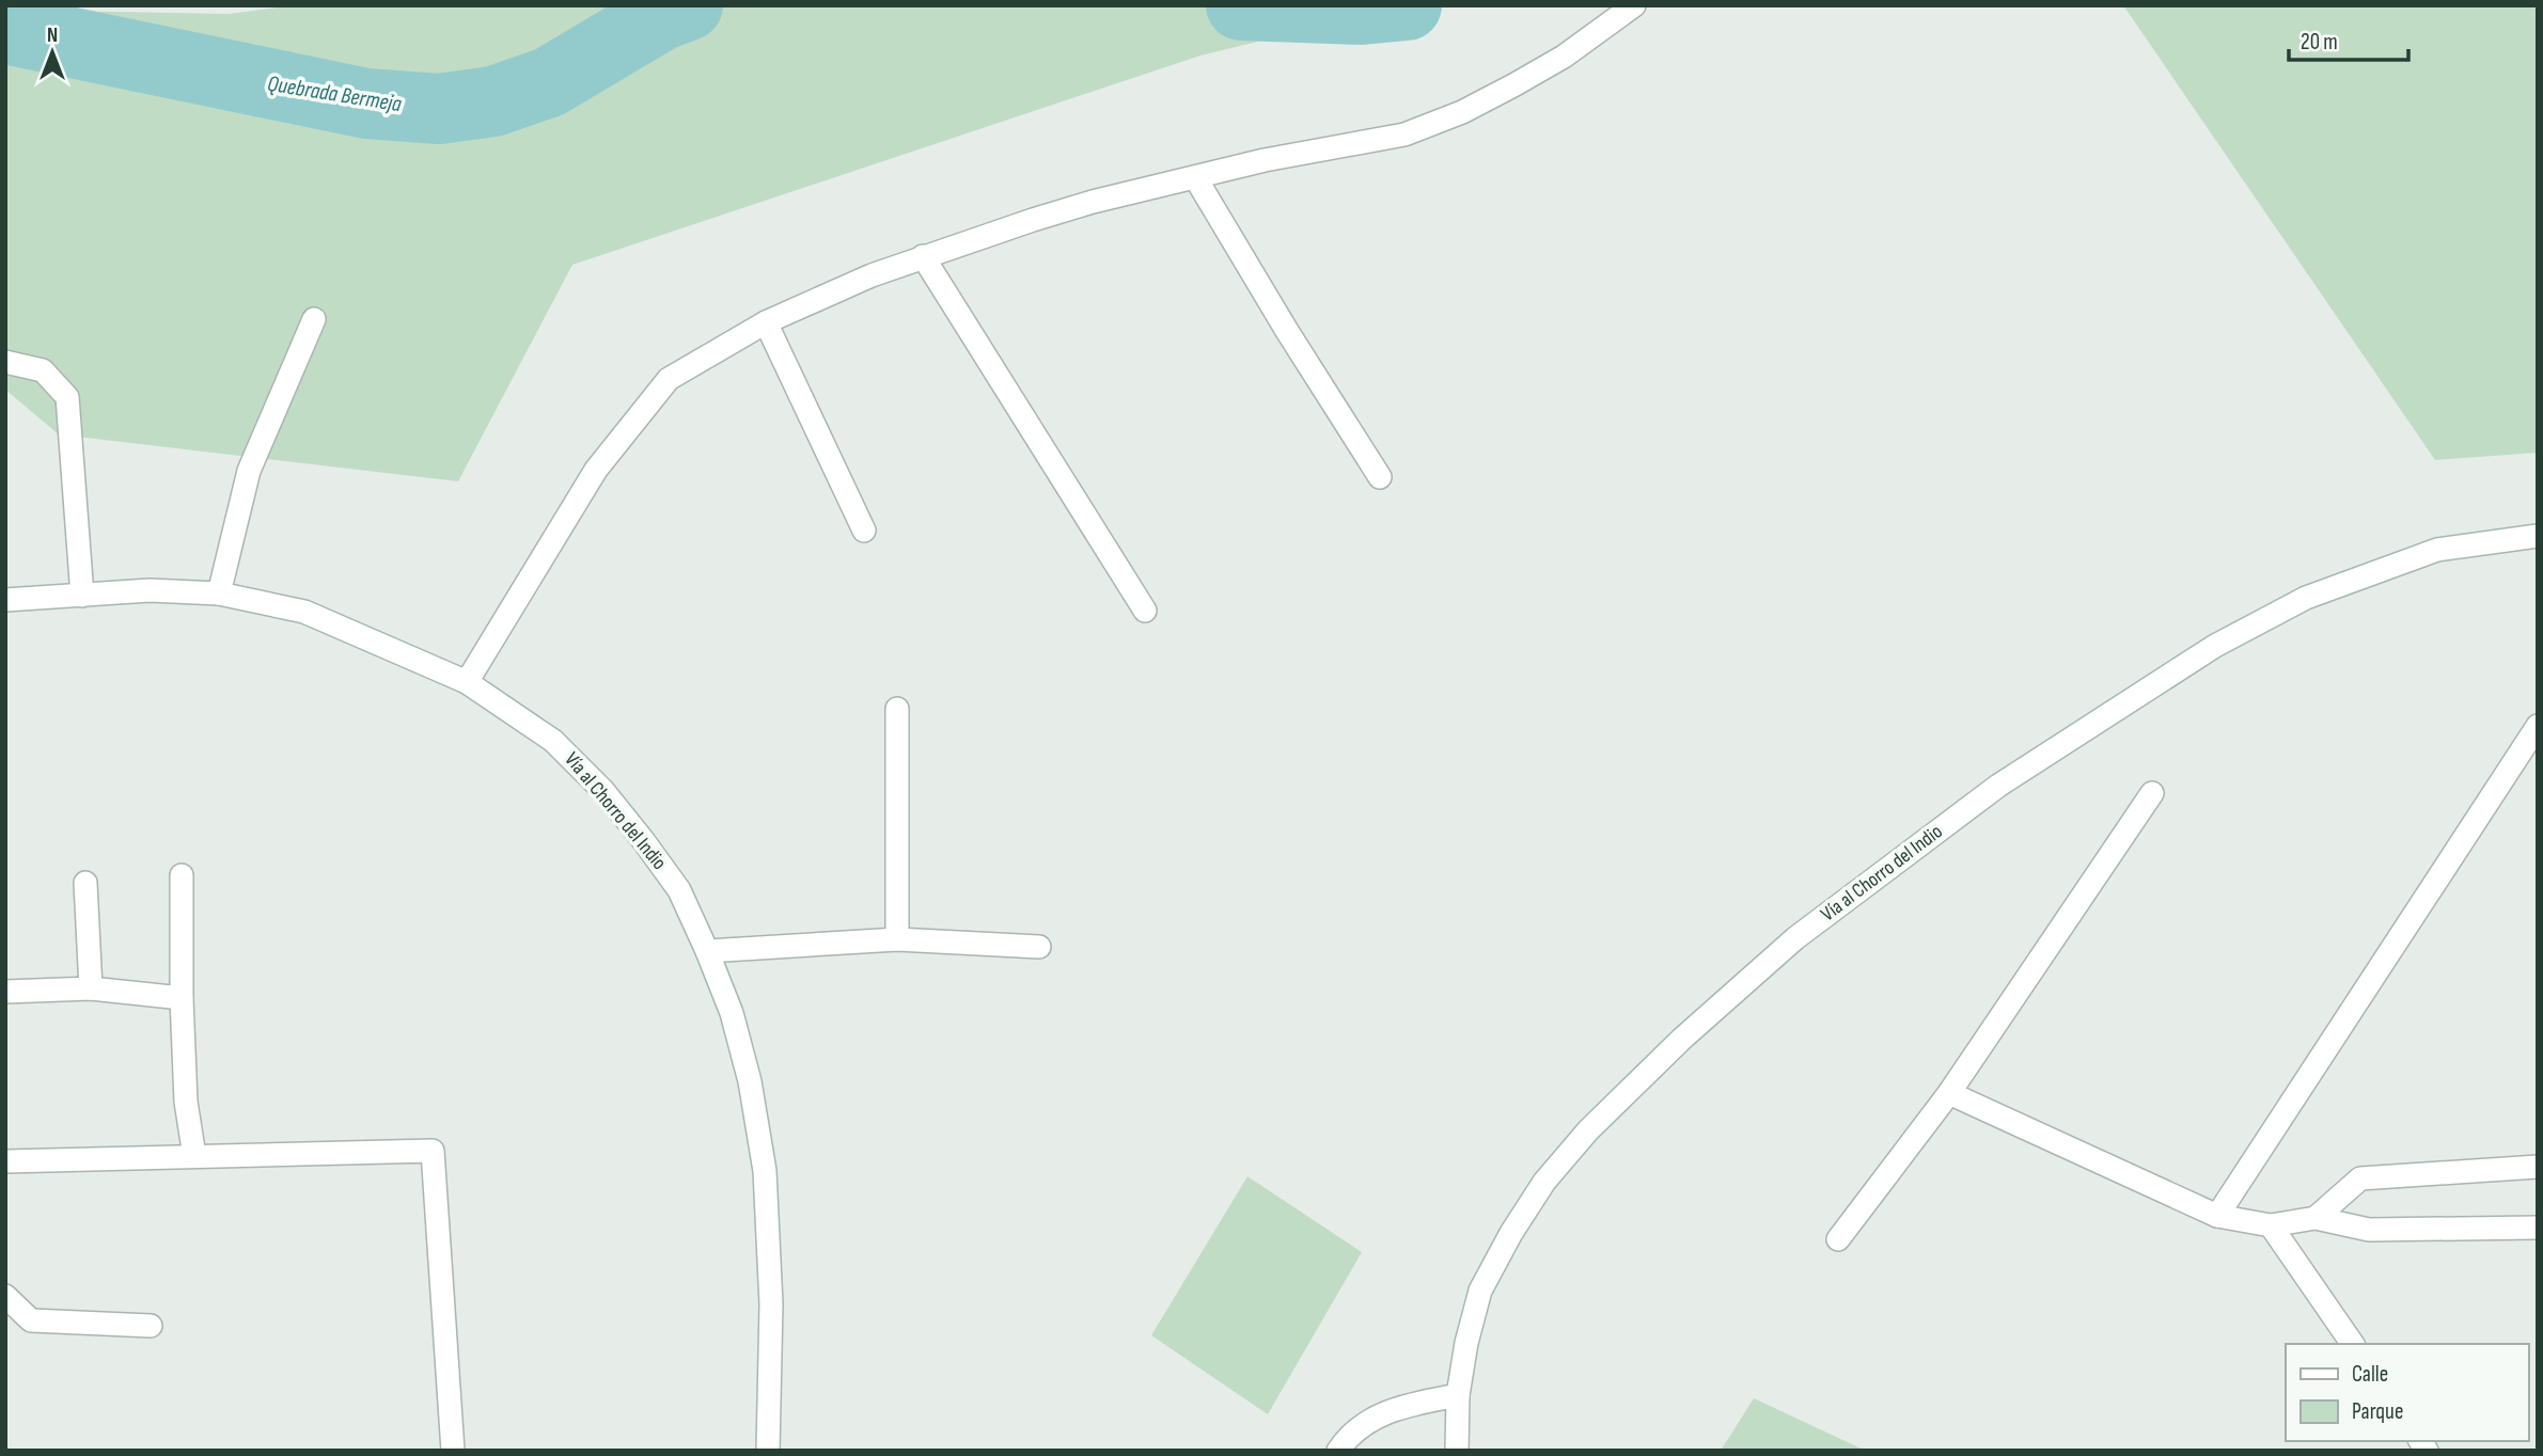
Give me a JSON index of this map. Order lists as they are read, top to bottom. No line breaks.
{"streets":{"street":["Vía al Chorro del Indio"]},"water":["Quebrada Bermeja"],"legend":["Calle","Parque"],"scale_bar":"20 m","north":"top"}
